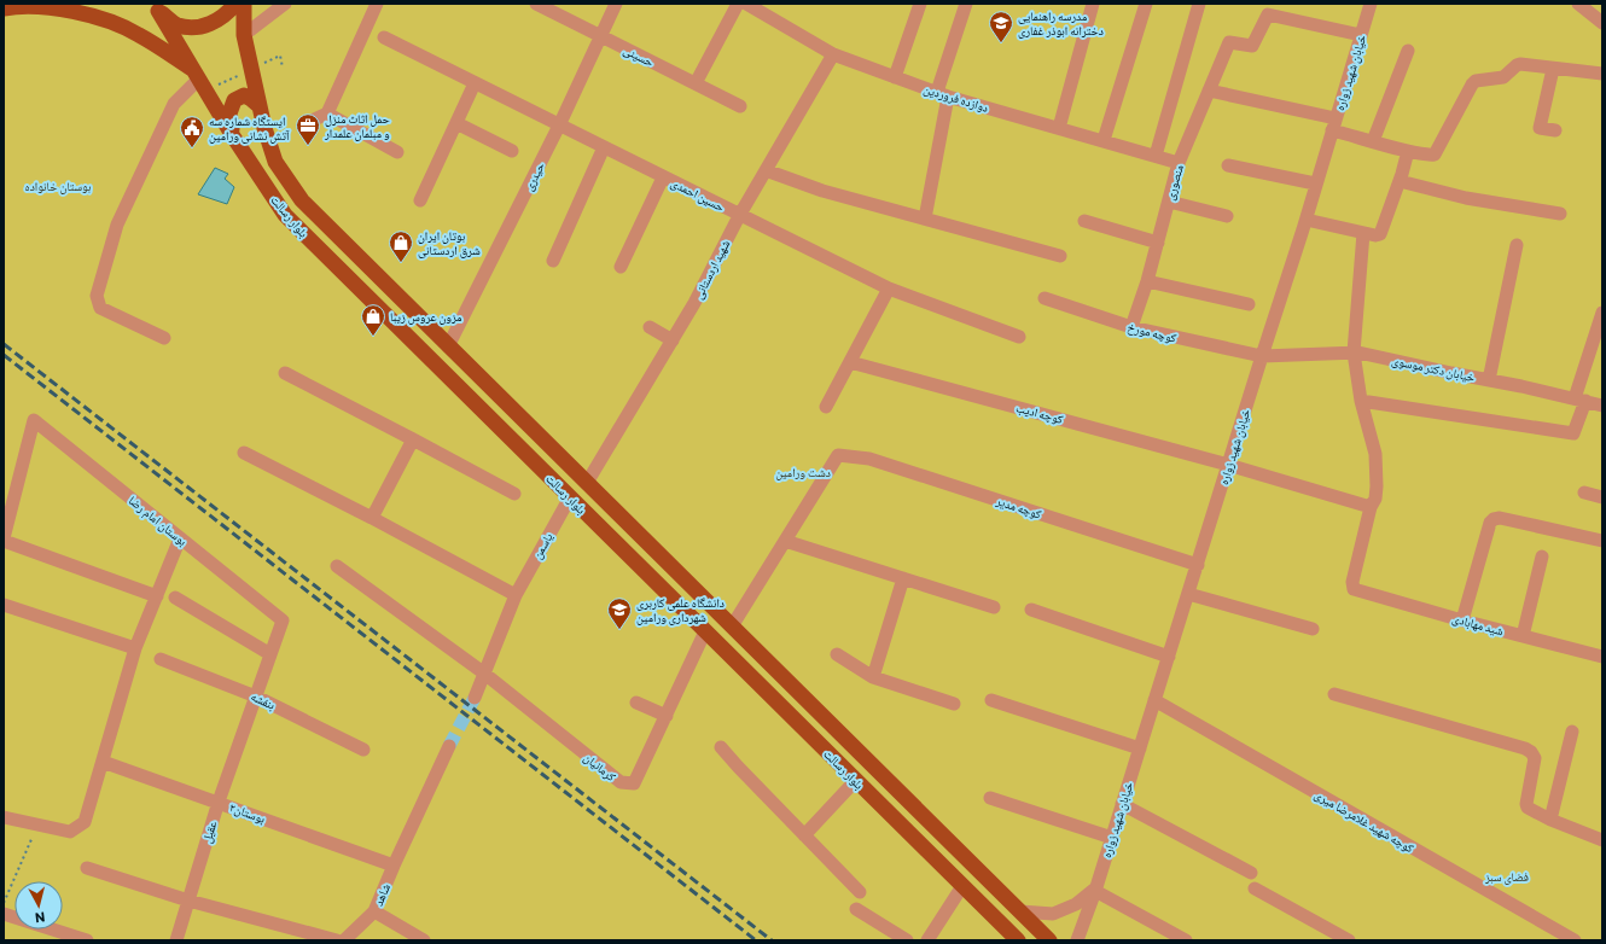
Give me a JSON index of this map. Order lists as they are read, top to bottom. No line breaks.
{"streets":{"main road":["بلوار رسالت"],"street":["حسینی","خیابان شهید زواره","دوازده فروردین","حیدری","منصوری","حسین احمدی","شهید اردستانی","کوچه مورخ","خیابان دکتر موسوی","کوچه ادیب","کوچه مدیر","بوستان امام رضا","یاسمن","شید مهابادی","بنفشه","کرمانیان","بوستان۲","کوچه شهید غلامرضا میری","عقیل","شاهد"]},"crossings":[["حسینی","حیدری"],["خیابان شهید زواره","منصوری"],["خیابان شهید زواره","کوچه مورخ"],["خیابان شهید زواره","خیابان دکتر موسوی"],["خیابان شهید زواره","کوچه ادیب"],["خیابان شهید زواره","کوچه مدیر"],["خیابان شهید زواره","کوچه شهید غلامرضا میری"],["دوازده فروردین","منصوری"],["دوازده فروردین","شهید اردستانی"],["حیدری","حسین احمدی"],["حیدری","بلوار رسالت"],["منصوری","کوچه مورخ"],["حسین احمدی","شهید اردستانی"],["بلوار رسالت","شهید اردستانی"],["بلوار رسالت","یاسمن"],["بلوار رسالت","کرمانیان"],["کوچه مورخ","خیابان دکتر موسوی"],["کوچه ادیب","شید مهابادی"],["بوستان امام رضا","عقیل"],["یاسمن","کرمانیان"],["بنفشه","عقیل"],["بوستان۲","عقیل"],["بوستان۲","شاهد"]],"parks":["بوستان خانواده","دشت ورامین","فضای سبز"],"places":{"school or university":["مدرسه راهنمایی دخترانه ابوذر غفاری","دانشگاه علمی کاربری شهرداری ورامین"],"office":["حمل اثاث منزل و مبلمان علمدار"],"public building":["ایستگاه شماره سه آتش نشانی ورامین"],"shop":["بوتان ایران شرق اردستانی","مزون عروس زیبا"]},"north":"bottom"}
